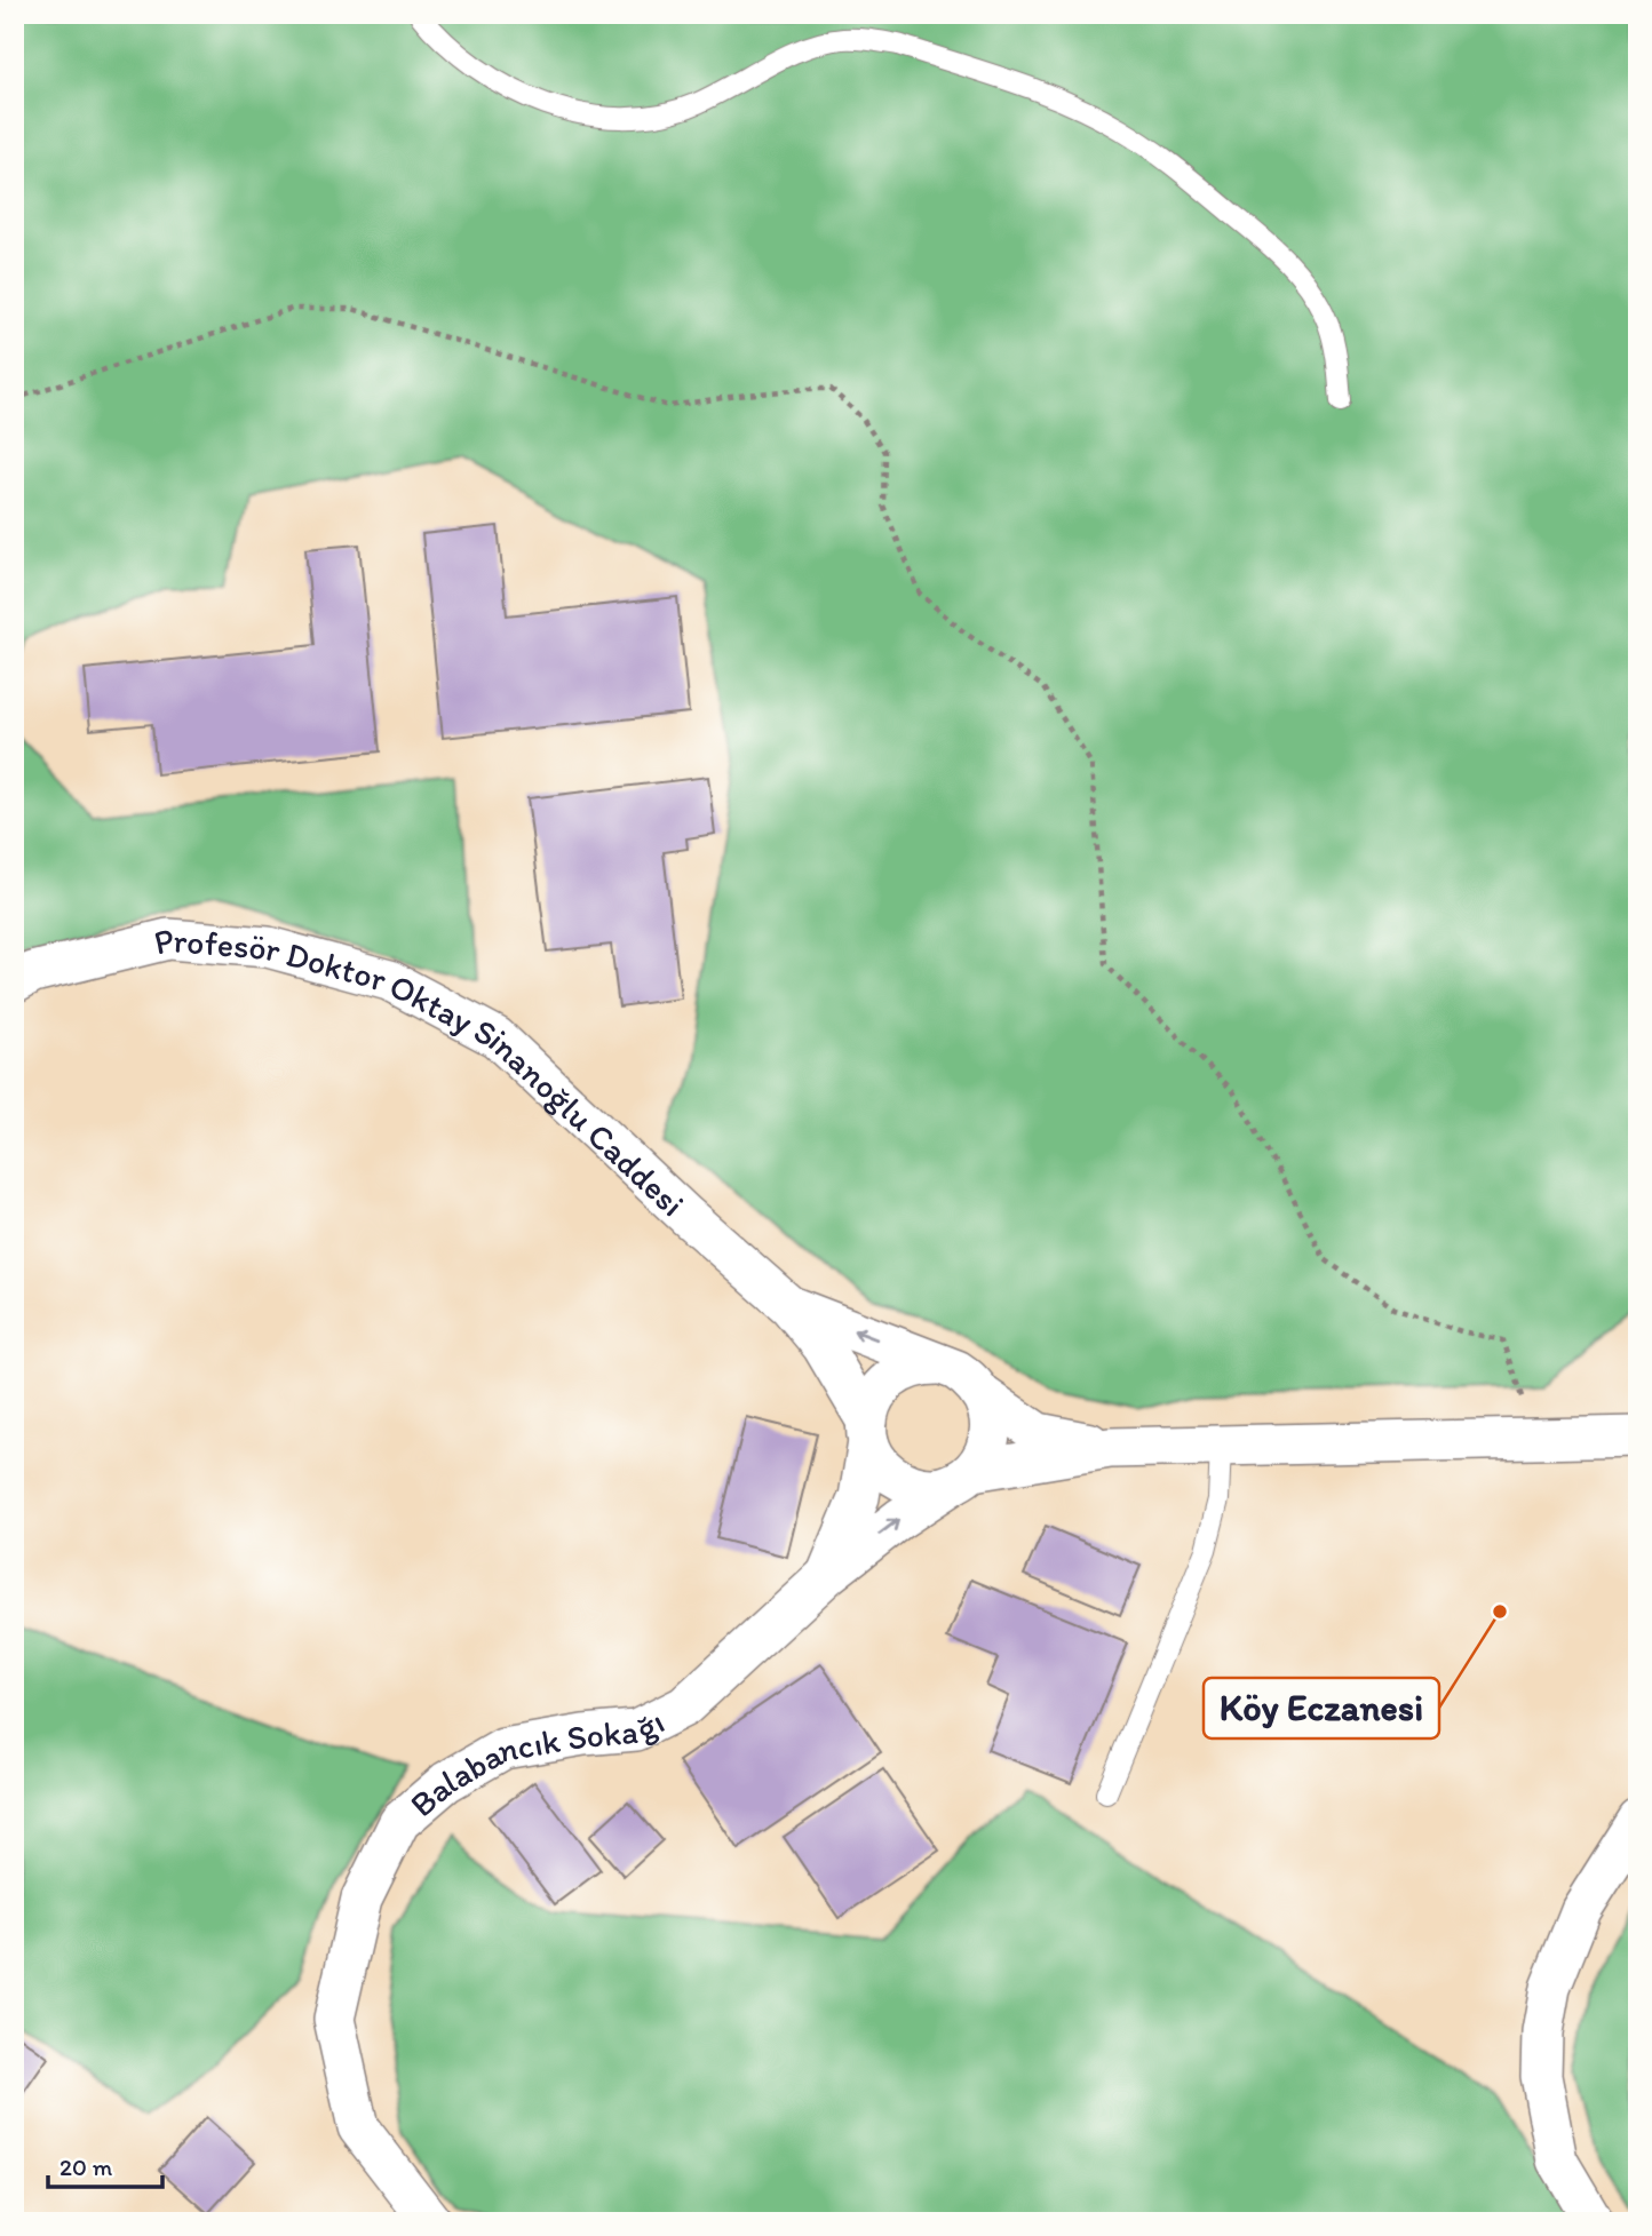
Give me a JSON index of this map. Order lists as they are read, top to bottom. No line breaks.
{"streets":{"street":["Profesör Doktor Oktay Sinanoğlu Caddesi","Balabancık Sokağı"]},"crossings":[["Profesör Doktor Oktay Sinanoğlu Caddesi","Balabancık Sokağı"]],"places":["Köy Eczanesi"],"scale_bar":"20 m"}
